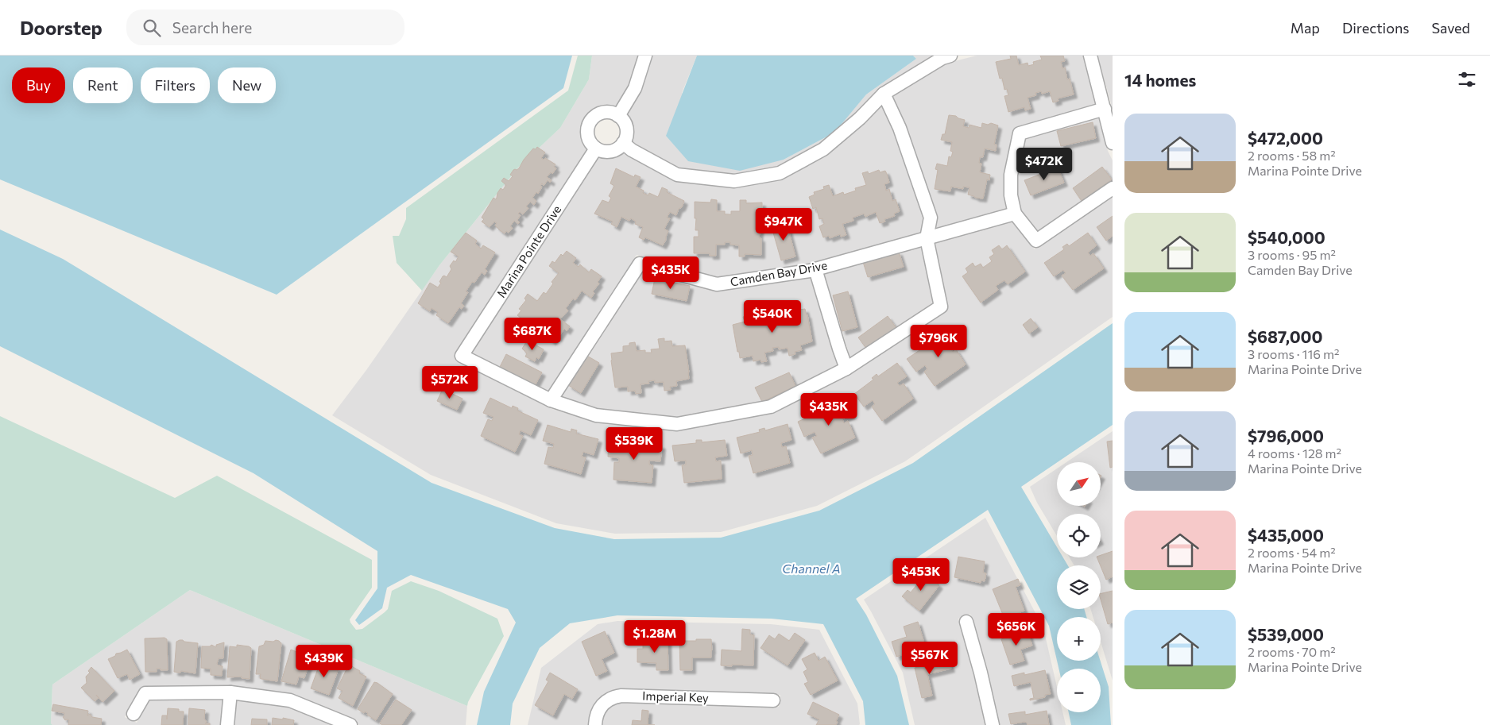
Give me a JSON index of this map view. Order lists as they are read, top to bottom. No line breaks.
{"streets":{"street":["Marina Pointe Drive","Camden Bay Drive","Imperial Key"]},"crossings":[["Marina Pointe Drive","Camden Bay Drive"]],"water":["Channel A"],"north":"top right","page":{"header":"Doorstep","search":"Search here","nav":["Map","Directions","Saved"],"heading":"14 homes","chip":["Buy","Rent","Filters","New"],"list":[{"name":"$472,000","note":"2 rooms · 58 m² · Marina Pointe Drive"},{"name":"$540,000","note":"3 rooms · 95 m² · Camden Bay Drive"},{"name":"$687,000","note":"3 rooms · 116 m² · Marina Pointe Drive"},{"name":"$796,000","note":"4 rooms · 128 m² · Marina Pointe Drive"},{"name":"$435,000","note":"2 rooms · 54 m² · Marina Pointe Drive"},{"name":"$539,000","note":"2 rooms · 70 m² · Marina Pointe Drive"}],"price":["$472K","$947K","$435K","$540K","$687K","$796K","$572K","$435K","$539K","$453K","$656K","$1.28M","$567K","$439K"],"map_buttons":["+","−"]}}
